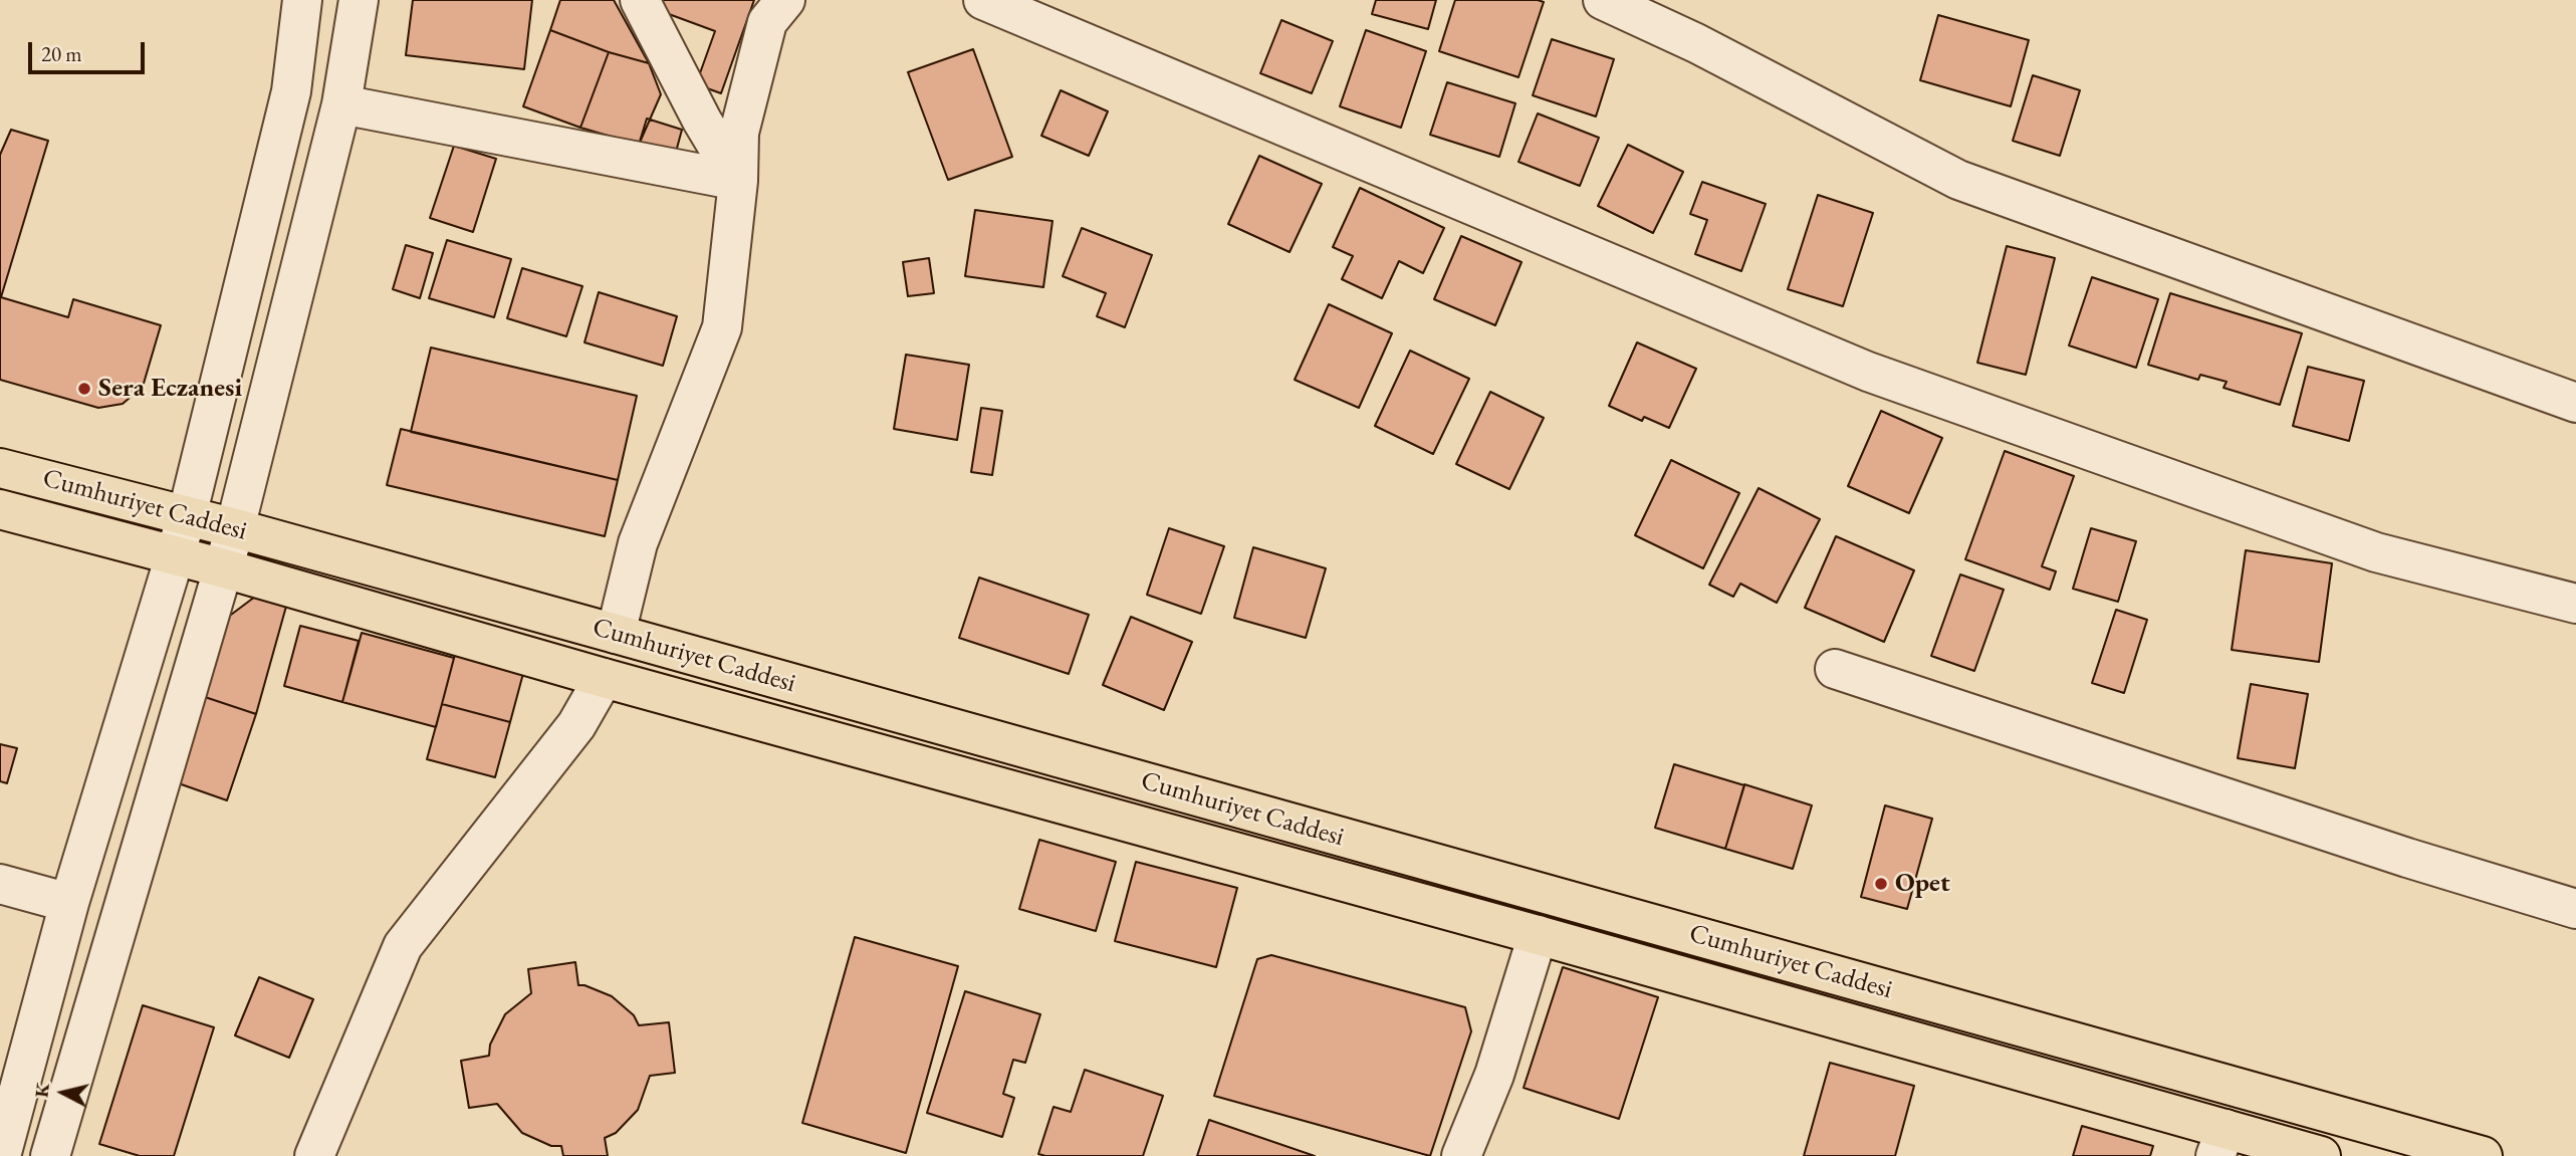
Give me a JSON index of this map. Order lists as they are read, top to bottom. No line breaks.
{"streets":{"main road":["Cumhuriyet Caddesi"]},"places":["Sera Eczanesi","Opet"],"scale_bar":"20 m","north":"left"}
